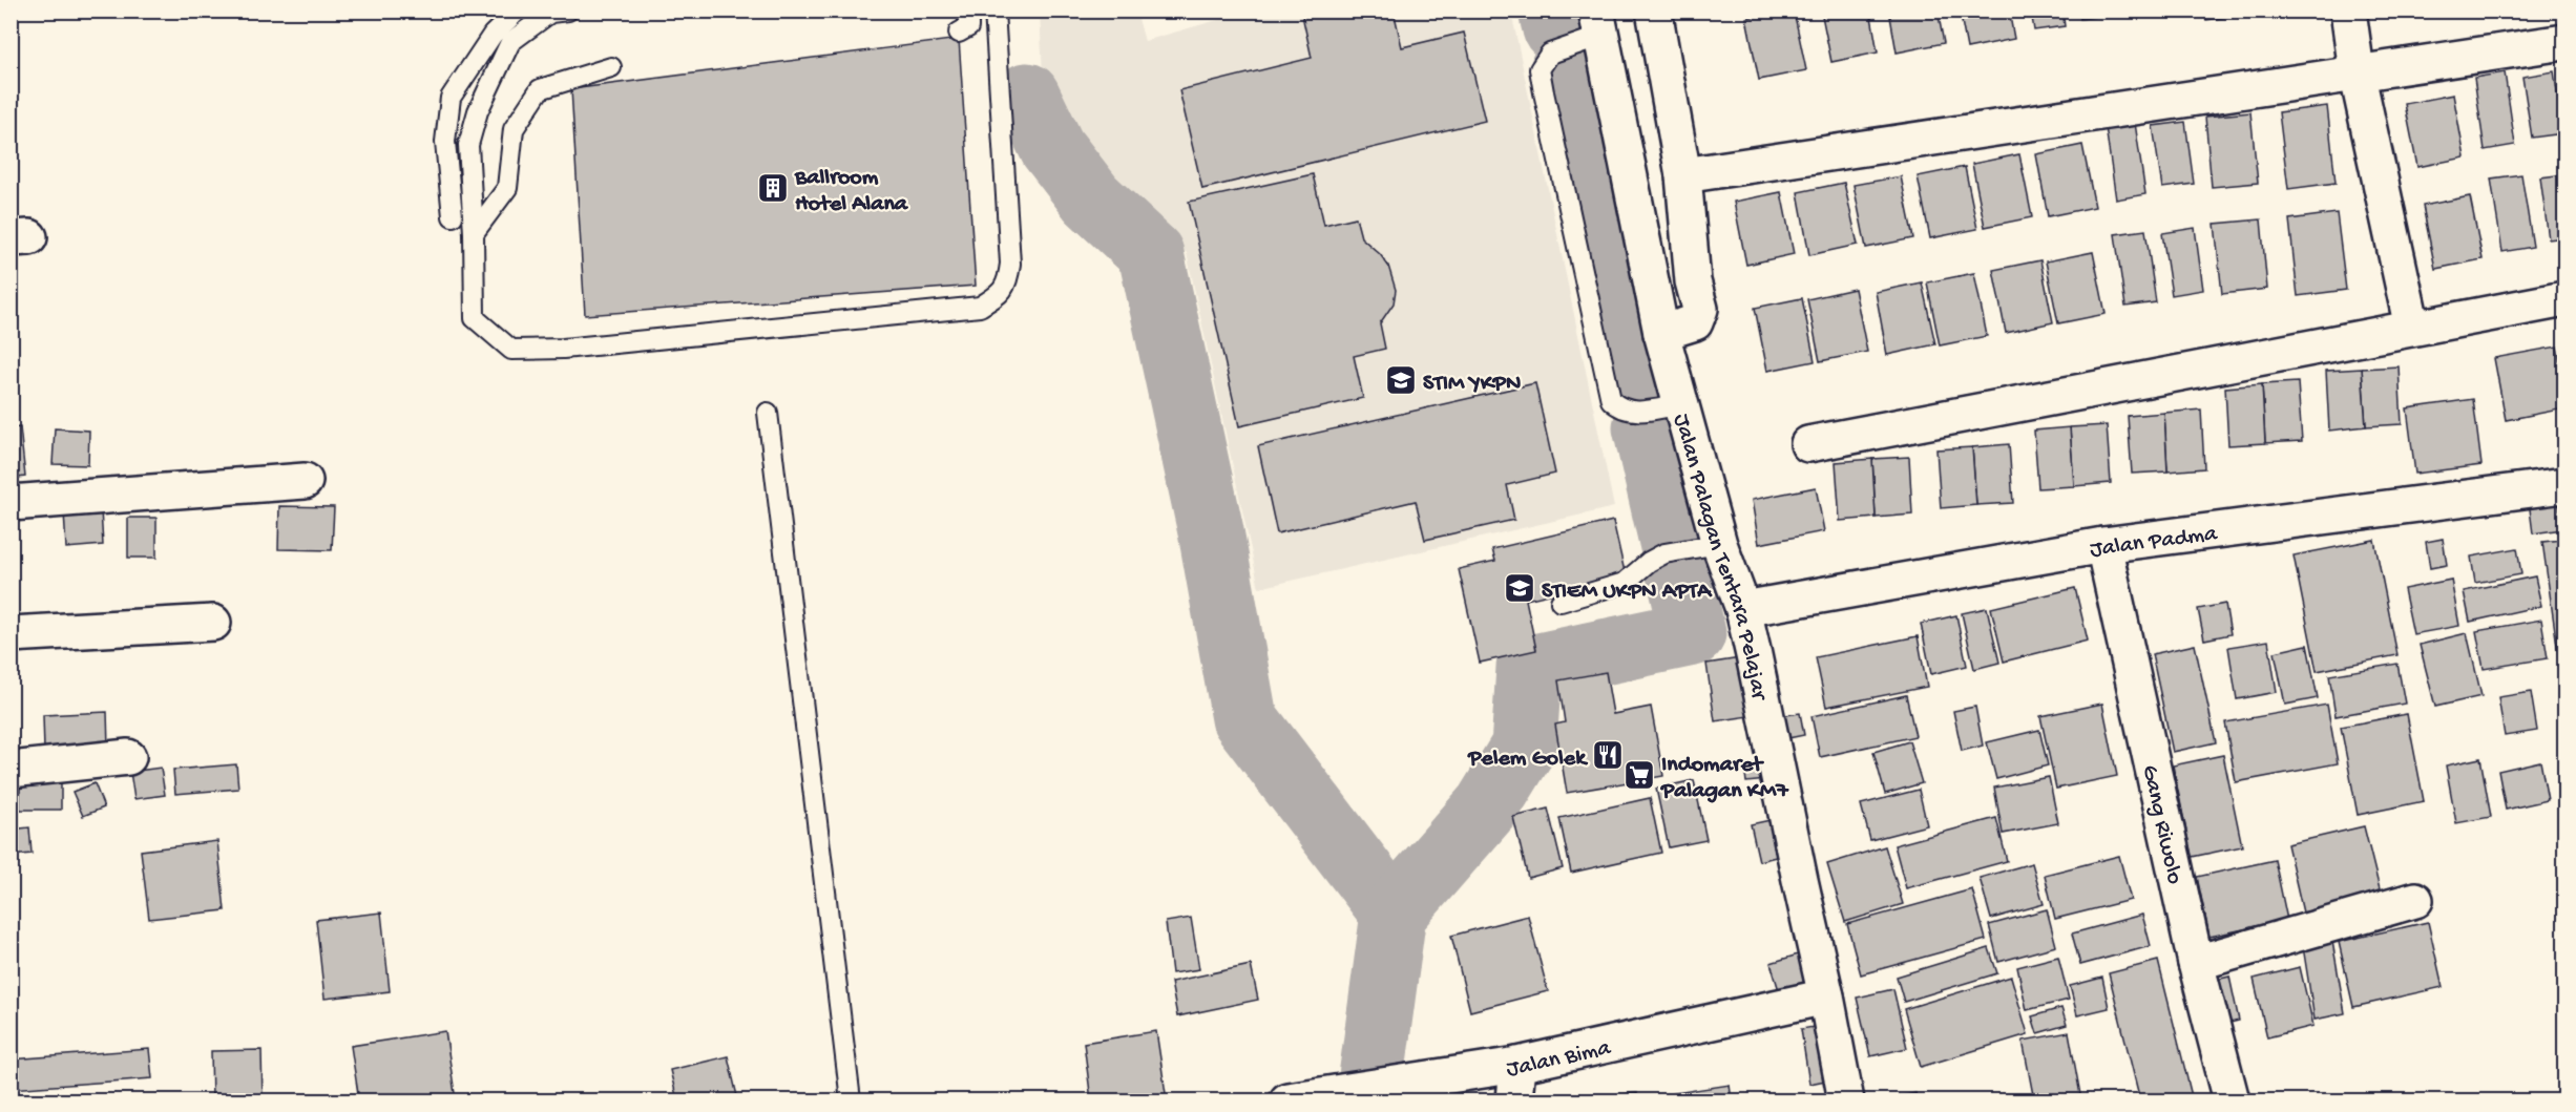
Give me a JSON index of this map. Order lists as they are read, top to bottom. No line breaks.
{"streets":{"street":["Jalan Padma","Jalan Palagan Tentara Pelajar","Gang Riwolo","Jalan Bima"]},"crossings":[["Jalan Padma","Jalan Palagan Tentara Pelajar"],["Jalan Padma","Gang Riwolo"],["Jalan Palagan Tentara Pelajar","Jalan Bima"]],"places":{"building":["Ballroom Hotel Alana"],"school or university":["STIM YKPN","STIEM UKPN APTA"],"restaurant":["Pelem Golek"],"supermarket":["Indomaret Palagan KM7"]}}
